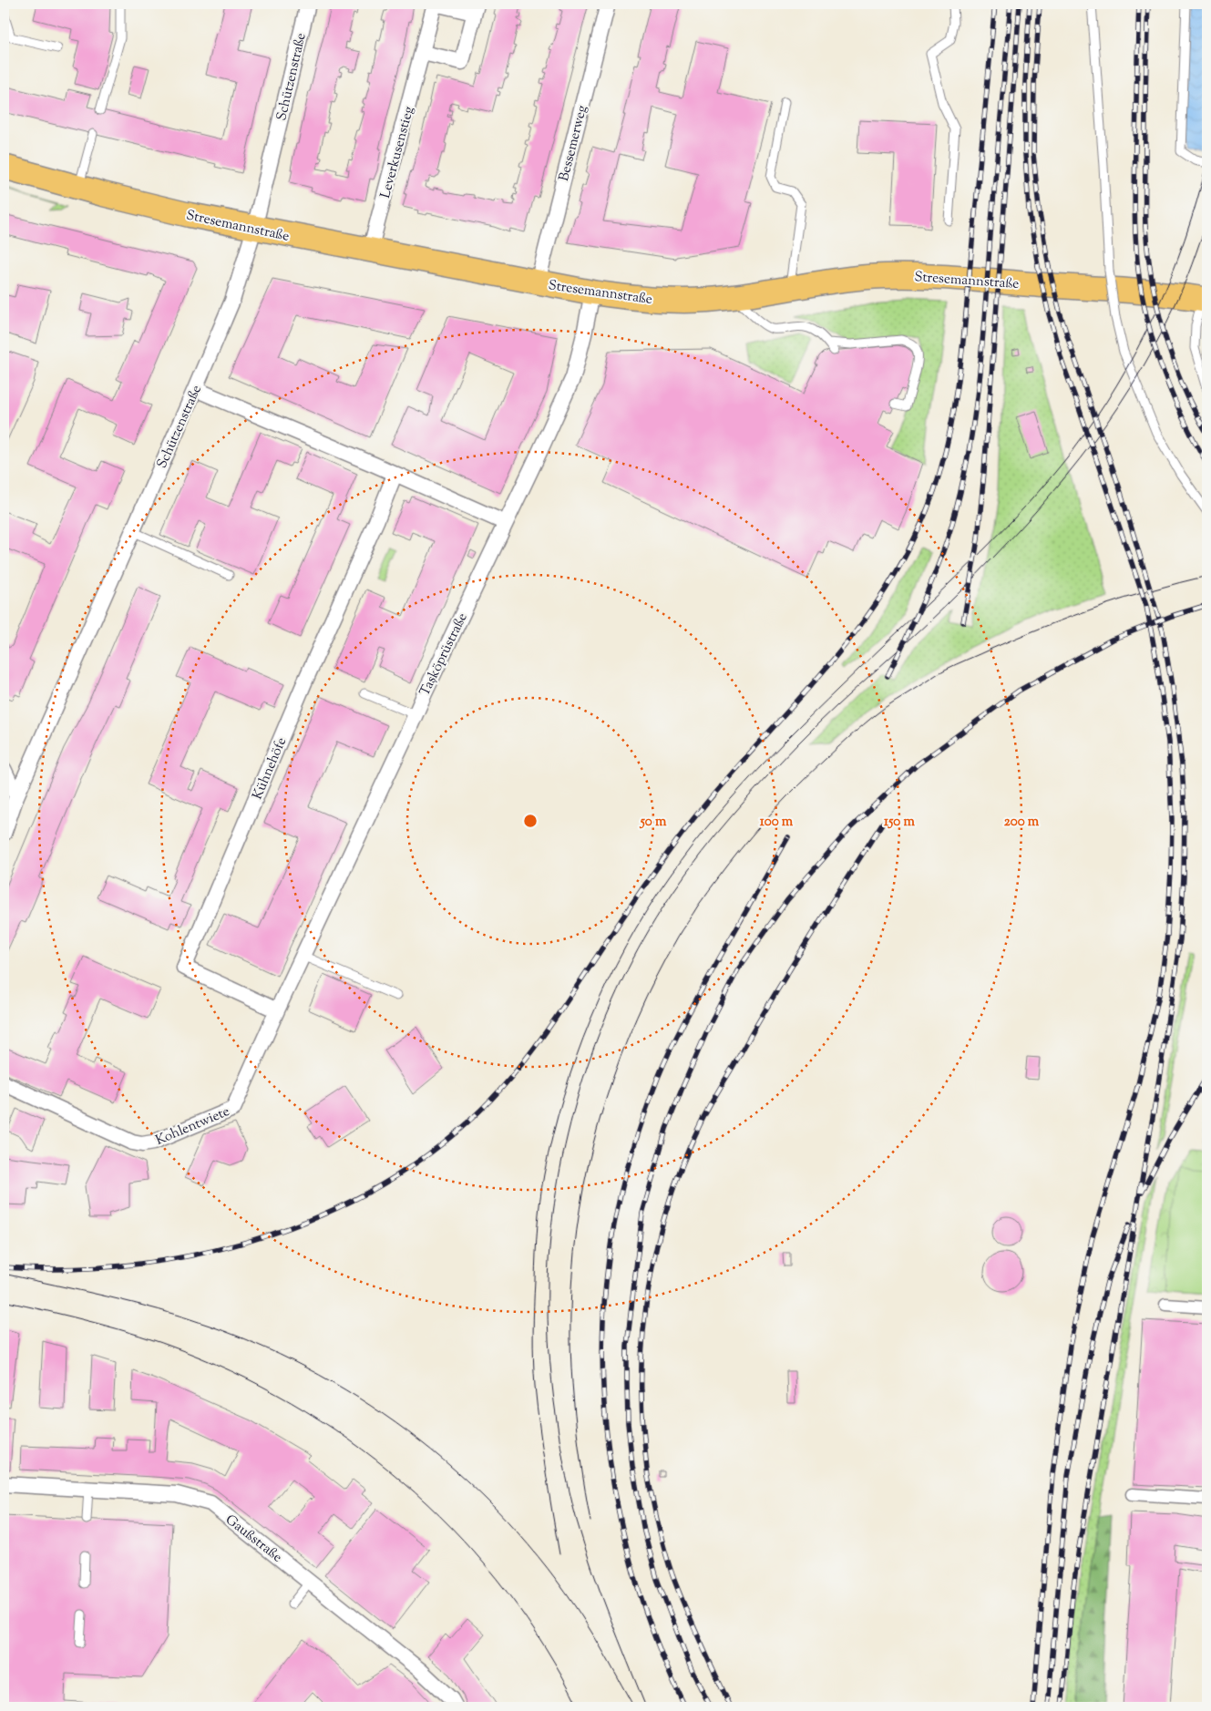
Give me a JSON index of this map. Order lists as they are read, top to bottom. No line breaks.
{"streets":{"main road":["Stresemannstraße"],"street":["Schützenstraße","Bessemerweg","Leverkusenstieg","Taşköprüstraße","Kühnehöfe","Kohlentwiete","Gaußstraße"]},"crossings":[["Schützenstraße","Stresemannstraße"],["Bessemerweg","Stresemannstraße"],["Leverkusenstieg","Stresemannstraße"],["Stresemannstraße","Taşköprüstraße"],["Taşköprüstraße","Kühnehöfe"],["Taşköprüstraße","Kohlentwiete"],["Kühnehöfe","Kohlentwiete"]],"rings":["50 m","100 m","150 m","200 m"]}
